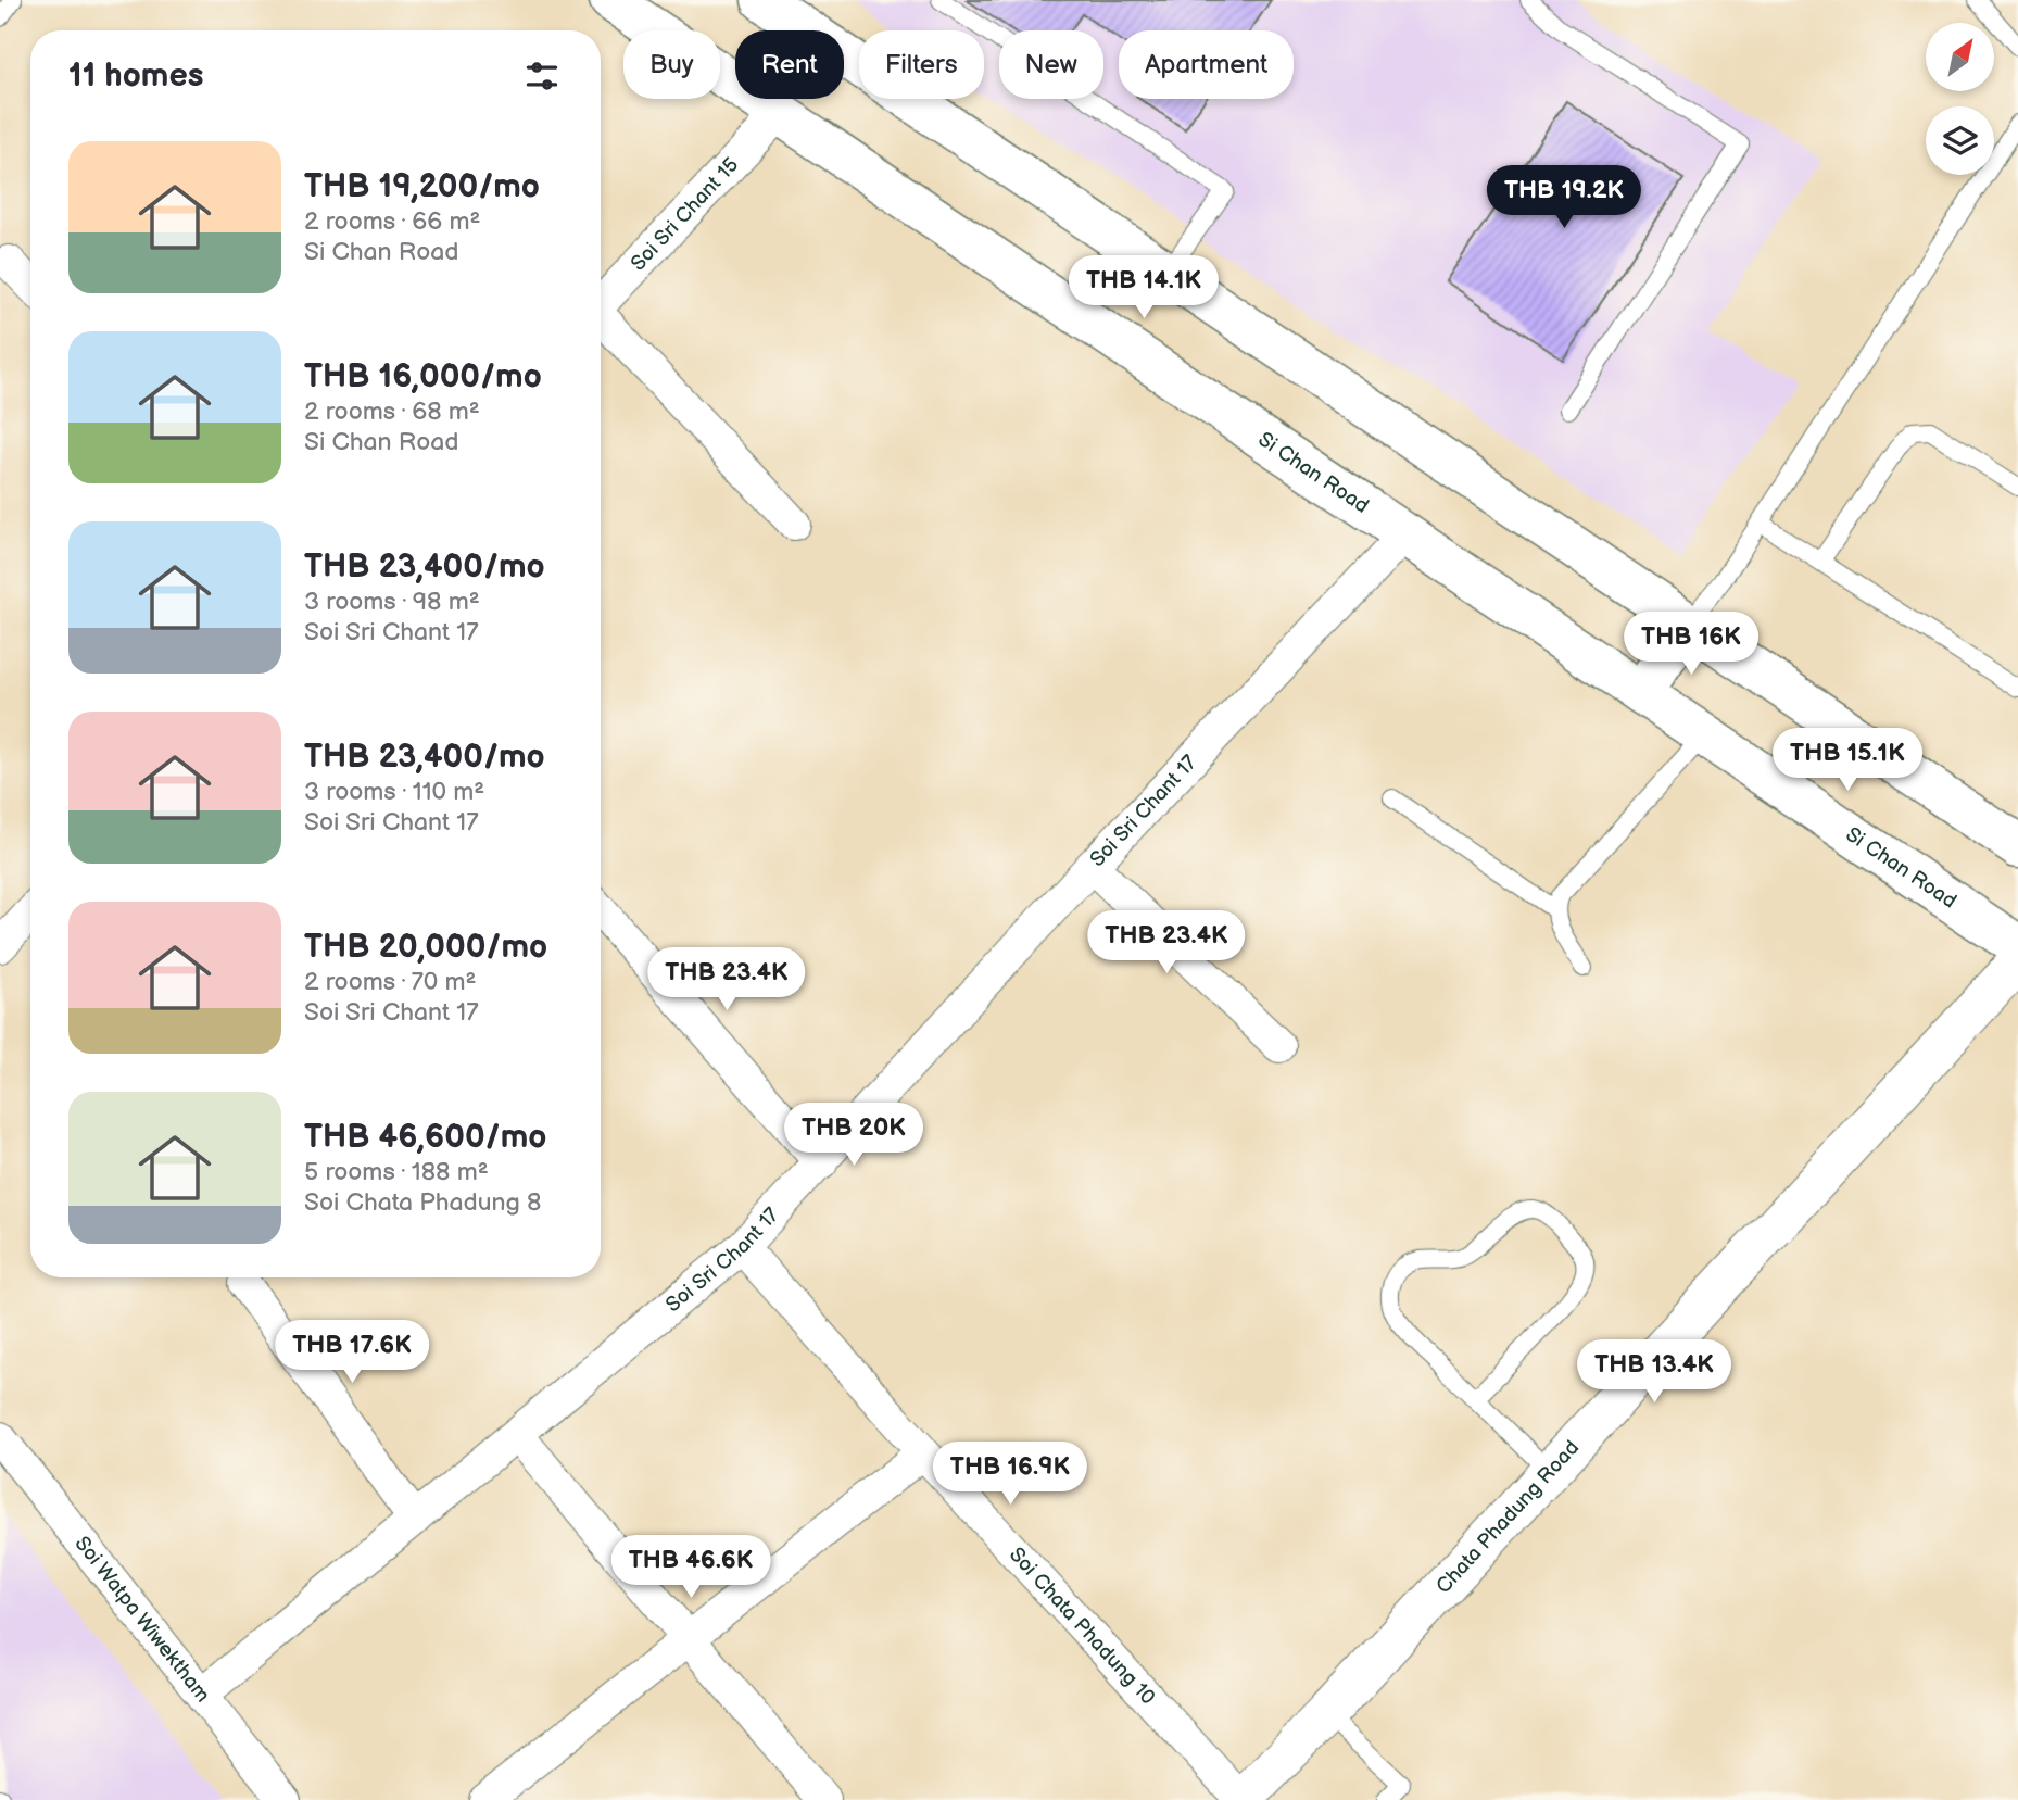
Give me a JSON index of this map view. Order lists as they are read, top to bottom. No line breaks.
{"streets":{"main road":["Si Chan Road"],"street":["Soi Sri Chant 15","Soi Sri Chant 17","Chata Phadung Road","Soi Watpa Wiwektham","Soi Chata Phadung 10"]},"crossings":[["Soi Sri Chant 15","Si Chan Road"],["Si Chan Road","Soi Sri Chant 17"],["Soi Sri Chant 17","Soi Watpa Wiwektham"],["Soi Sri Chant 17","Soi Chata Phadung 10"],["Chata Phadung Road","Soi Chata Phadung 10"]],"north":"top right","page":{"chip":["Buy","Rent","Filters","New","Apartment"],"heading":"11 homes","list":[{"name":"THB 19,200/mo","note":"2 rooms · 66 m² · Si Chan Road"},{"name":"THB 16,000/mo","note":"2 rooms · 68 m² · Si Chan Road"},{"name":"THB 23,400/mo","note":"3 rooms · 98 m² · Soi Sri Chant 17"},{"name":"THB 23,400/mo","note":"3 rooms · 110 m² · Soi Sri Chant 17"},{"name":"THB 20,000/mo","note":"2 rooms · 70 m² · Soi Sri Chant 17"},{"name":"THB 46,600/mo","note":"5 rooms · 188 m² · Soi Chata Phadung 8"}],"price":["THB 19.2K","THB 14.1K","THB 16K","THB 15.1K","THB 23.4K","THB 23.4K","THB 20K","THB 17.6K","THB 13.4K","THB 16.9K","THB 46.6K"]}}
